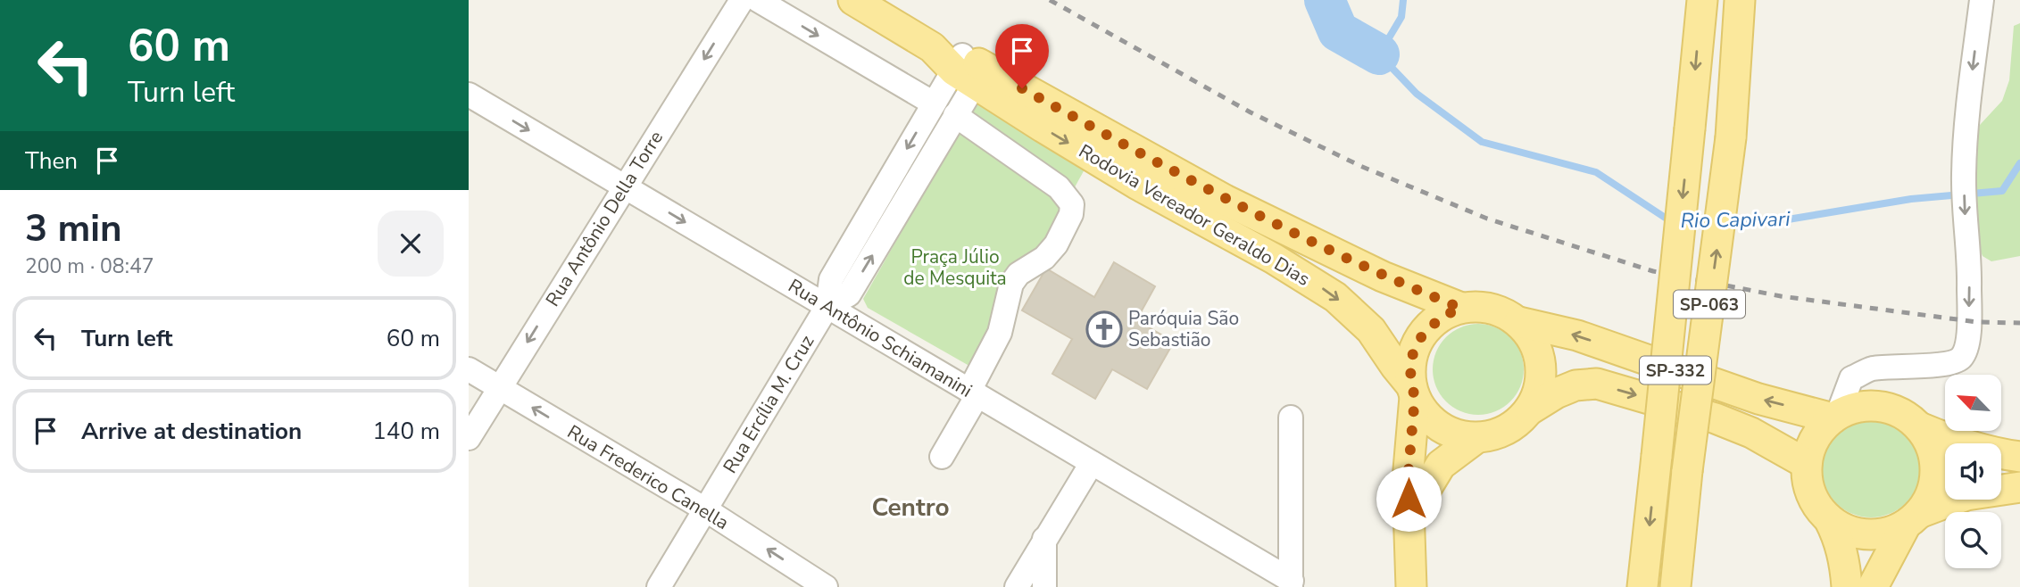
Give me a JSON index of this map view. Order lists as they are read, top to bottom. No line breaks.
{"streets":{"main road":["Rodovia Vereador Geraldo Dias","SP-063","SP-332"],"street":["Rua Antônio Della Torre","Rua Antônio Schiamanini","Rua Ercília M. Cruz","Rua Frederico Canella"]},"crossings":[["Rodovia Vereador Geraldo Dias","SP-332"],["Rodovia Vereador Geraldo Dias","Rua Ercília M. Cruz"],["Rua Antônio Della Torre","Rua Antônio Schiamanini"],["Rua Antônio Della Torre","Rua Frederico Canella"],["Rua Antônio Schiamanini","Rua Ercília M. Cruz"],["SP-332","Rua Ercília M. Cruz"],["Rua Ercília M. Cruz","Rua Frederico Canella"]],"one_way":["Rua Antônio Della Torre","Rua Antônio Schiamanini","Rua Frederico Canella"],"districts":["Centro"],"water":["Rio Capivari"],"parks":["Praça Júlio de Mesquita"],"places":{"church":["Paróquia São Sebastião"]},"north":"top left","page":{"turn":["60 m","Turn left"],"then":"Then","heading":["3 min","200 m · 08:47"],"list":[{"name":"Turn left","value":"60 m"},{"name":"Arrive at destination","value":"140 m"}]}}
